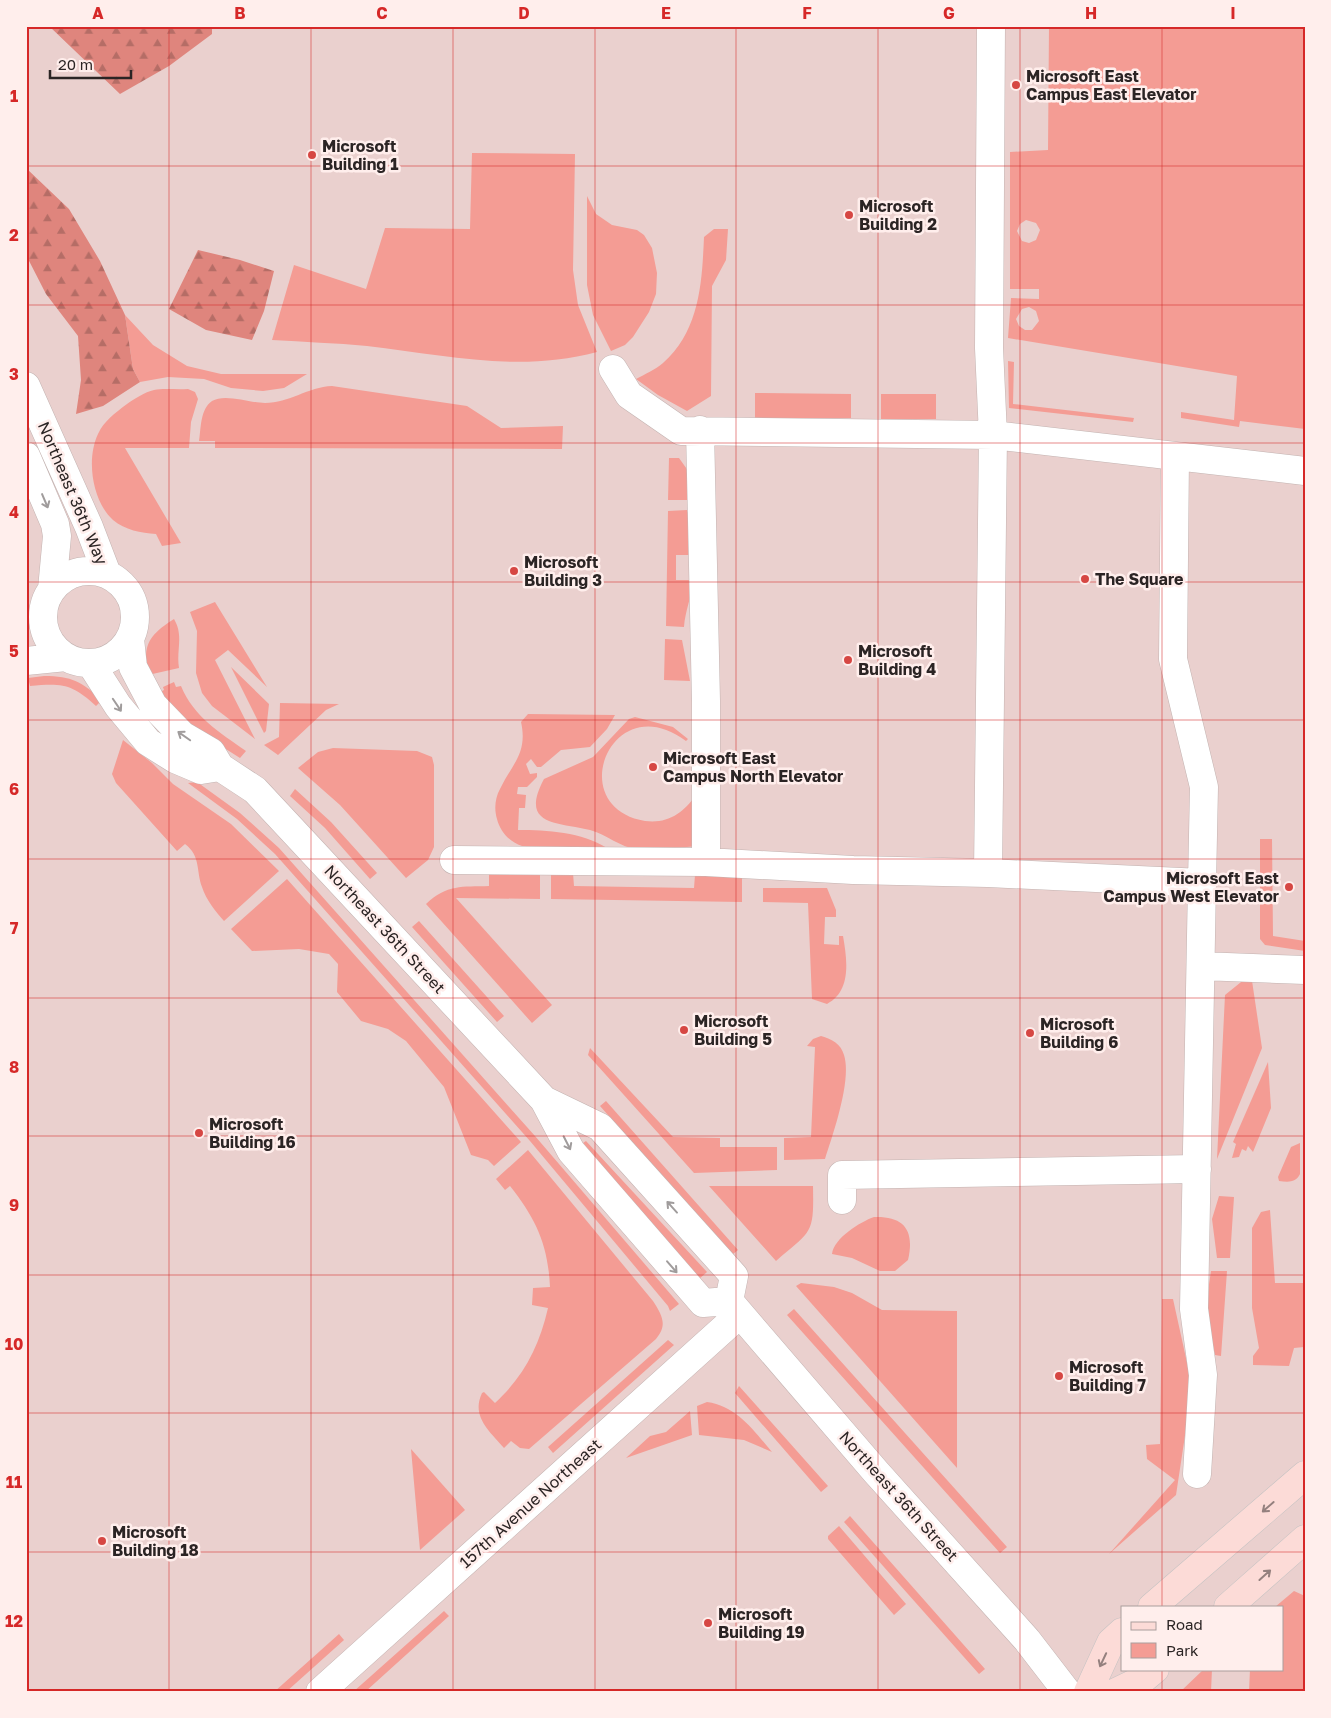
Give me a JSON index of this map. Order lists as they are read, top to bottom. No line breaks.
{"streets":{"street":["Northeast 36th Way","Northeast 36th Street","157th Avenue Northeast"]},"crossings":[["Northeast 36th Way","Northeast 36th Street"],["Northeast 36th Street","157th Avenue Northeast"]],"places":["Microsoft East Campus East Elevator","Microsoft Building 1","Microsoft Building 2","Microsoft Building 3","The Square","Microsoft Building 4","Microsoft East Campus North Elevator","Microsoft East Campus West Elevator","Microsoft Building 5","Microsoft Building 6","Microsoft Building 16","Microsoft Building 7","Microsoft Building 18","Microsoft Building 19"],"legend":["Road","Park"],"scale_bar":"20 m","grid":{"columns":["A","B","C","D","E","F","G","H","I"],"rows":["1","2","3","4","5","6","7","8","9","10","11","12"]}}
